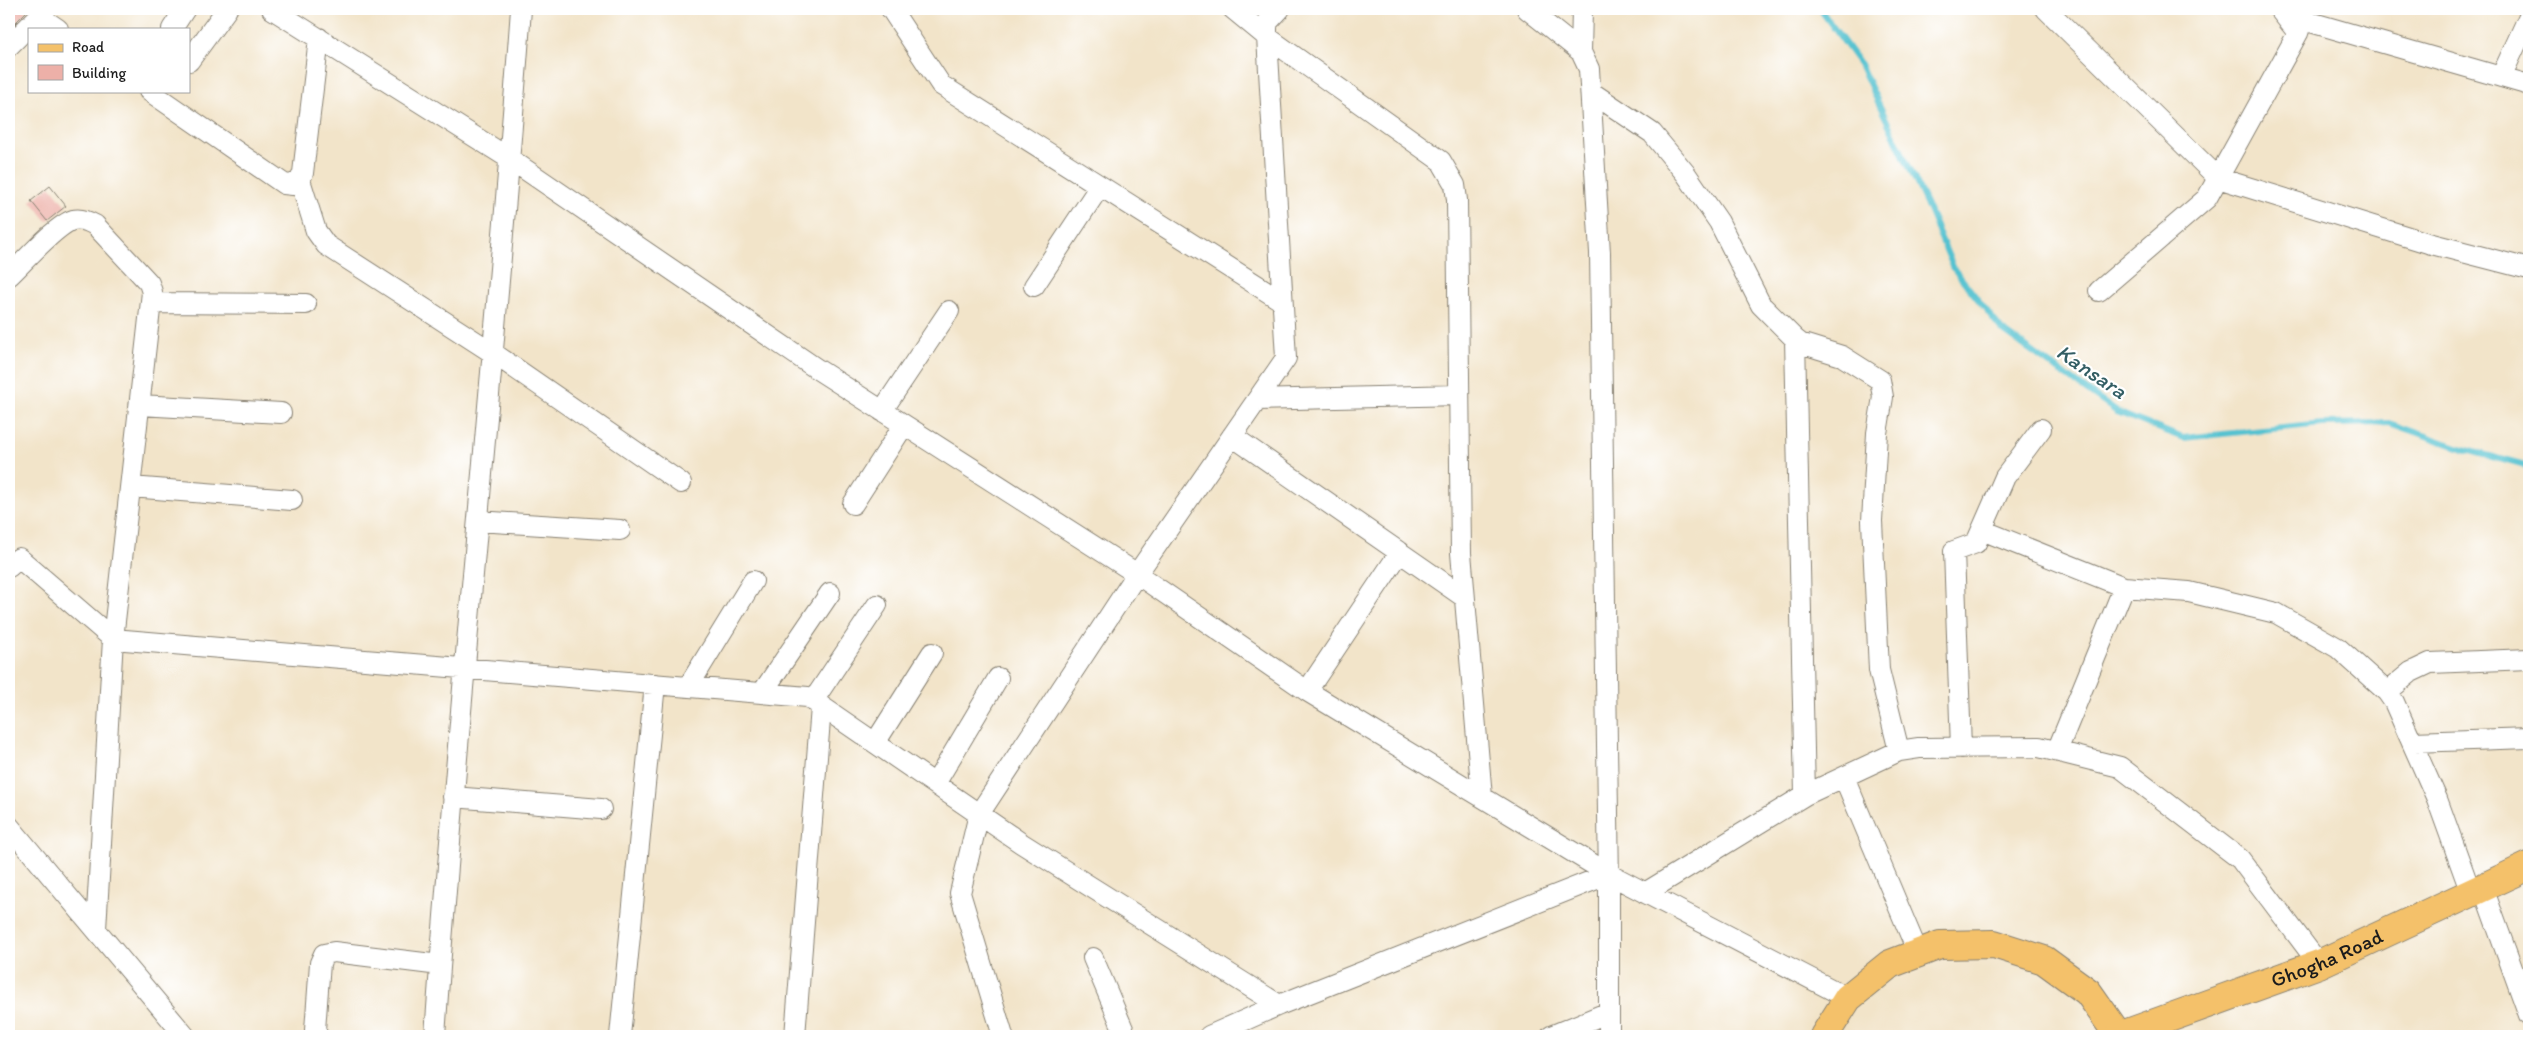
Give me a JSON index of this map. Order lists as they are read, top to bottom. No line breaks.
{"streets":{"main road":["Ghogha Road"]},"water":["Kansara"],"legend":["Road","Building"]}
